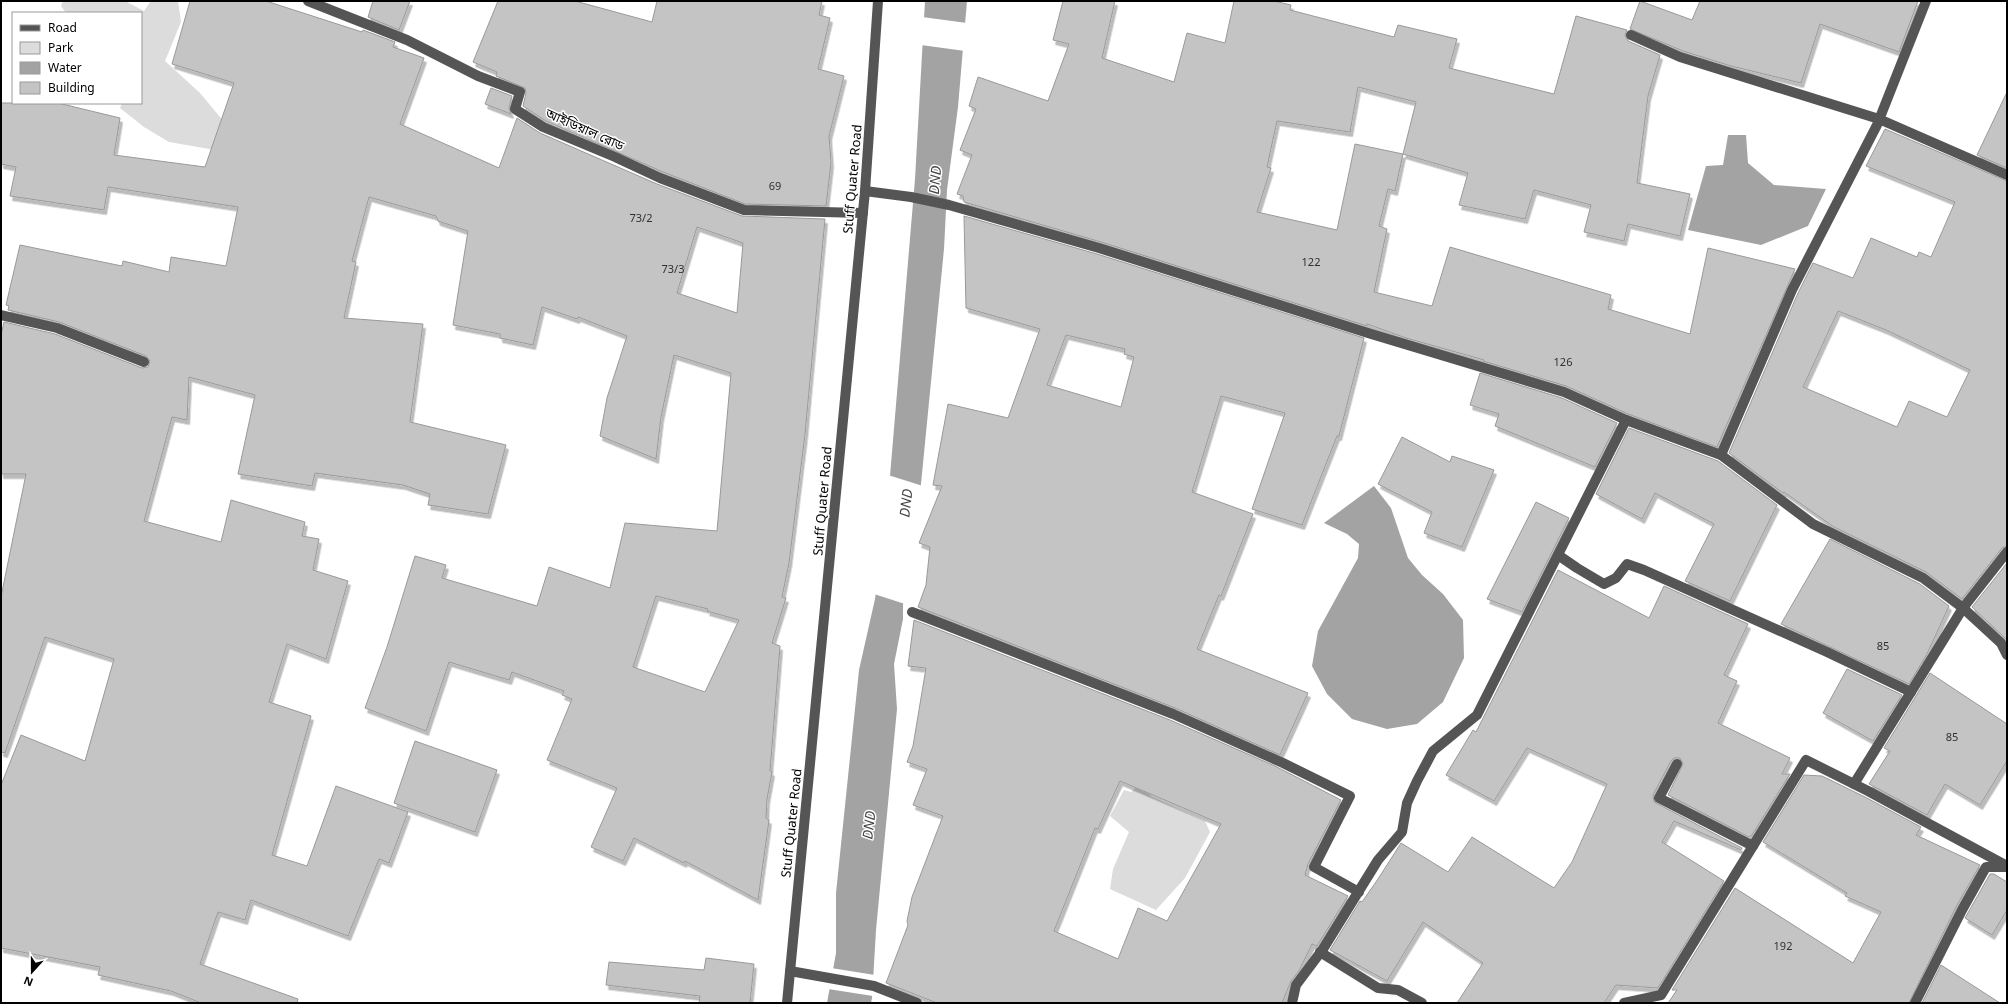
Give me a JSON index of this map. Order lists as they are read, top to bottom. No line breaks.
{"streets":{"street":["আইডিয়াল রোড","Stuff Quater Road"]},"crossings":[["আইডিয়াল রোড","Stuff Quater Road"]],"water":["DND"],"house_numbers":["69","73/2","122","73/3","126","85","85","192"],"legend":["Road","Park","Water","Building"],"north":"bottom"}
